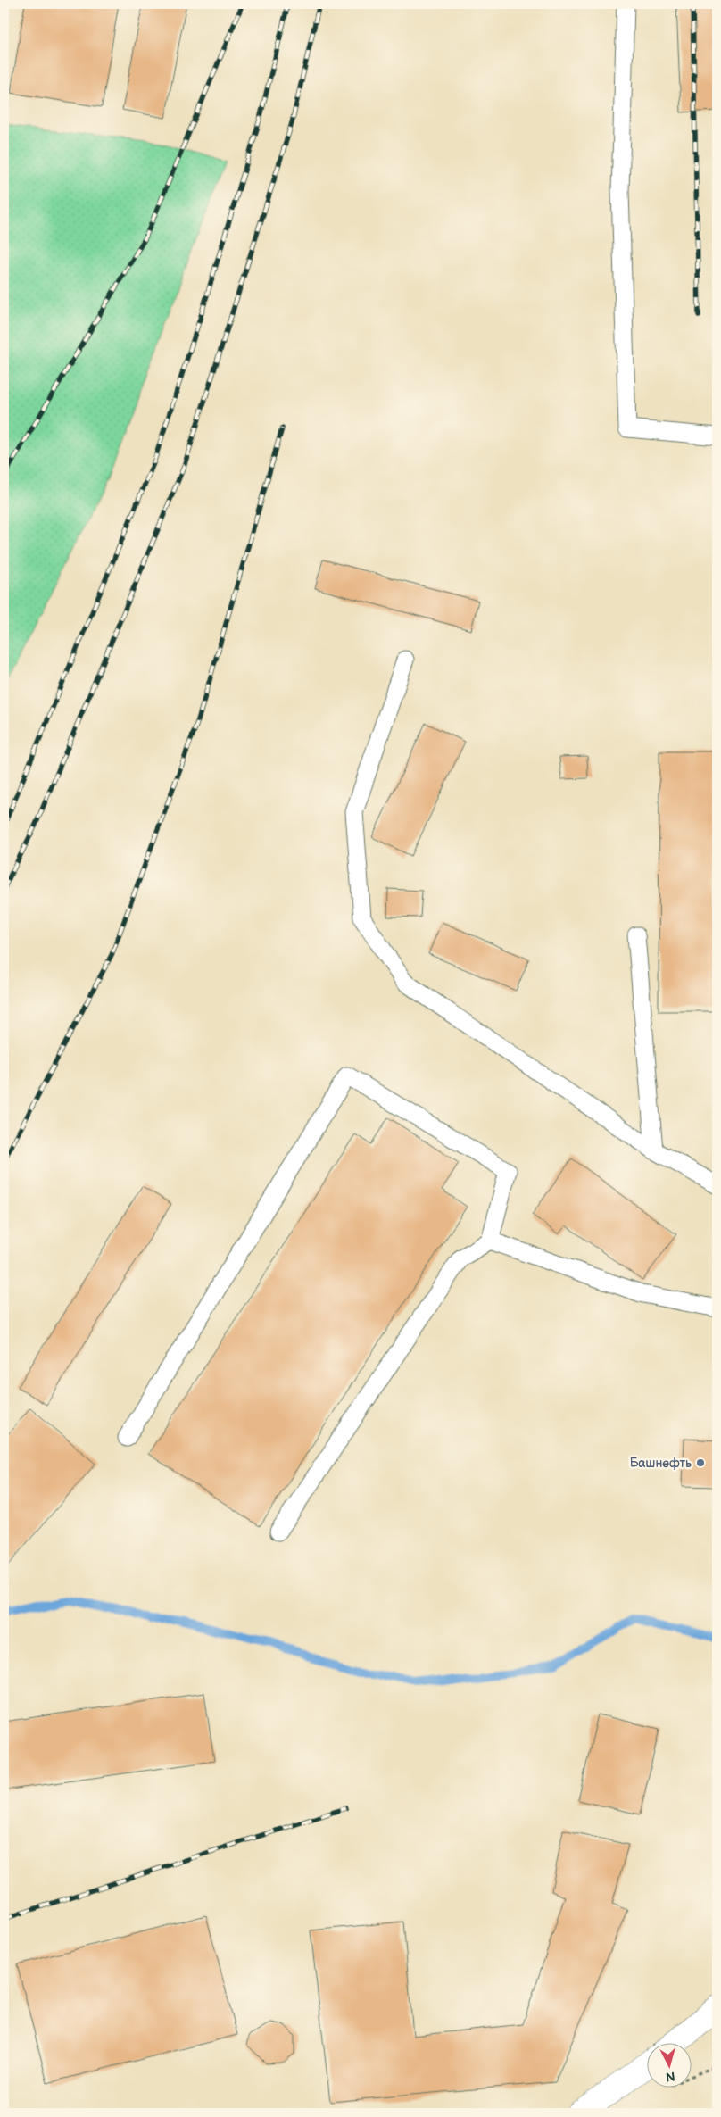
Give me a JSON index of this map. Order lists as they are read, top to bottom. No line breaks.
{"places":["Башнефть"],"north":"bottom"}
